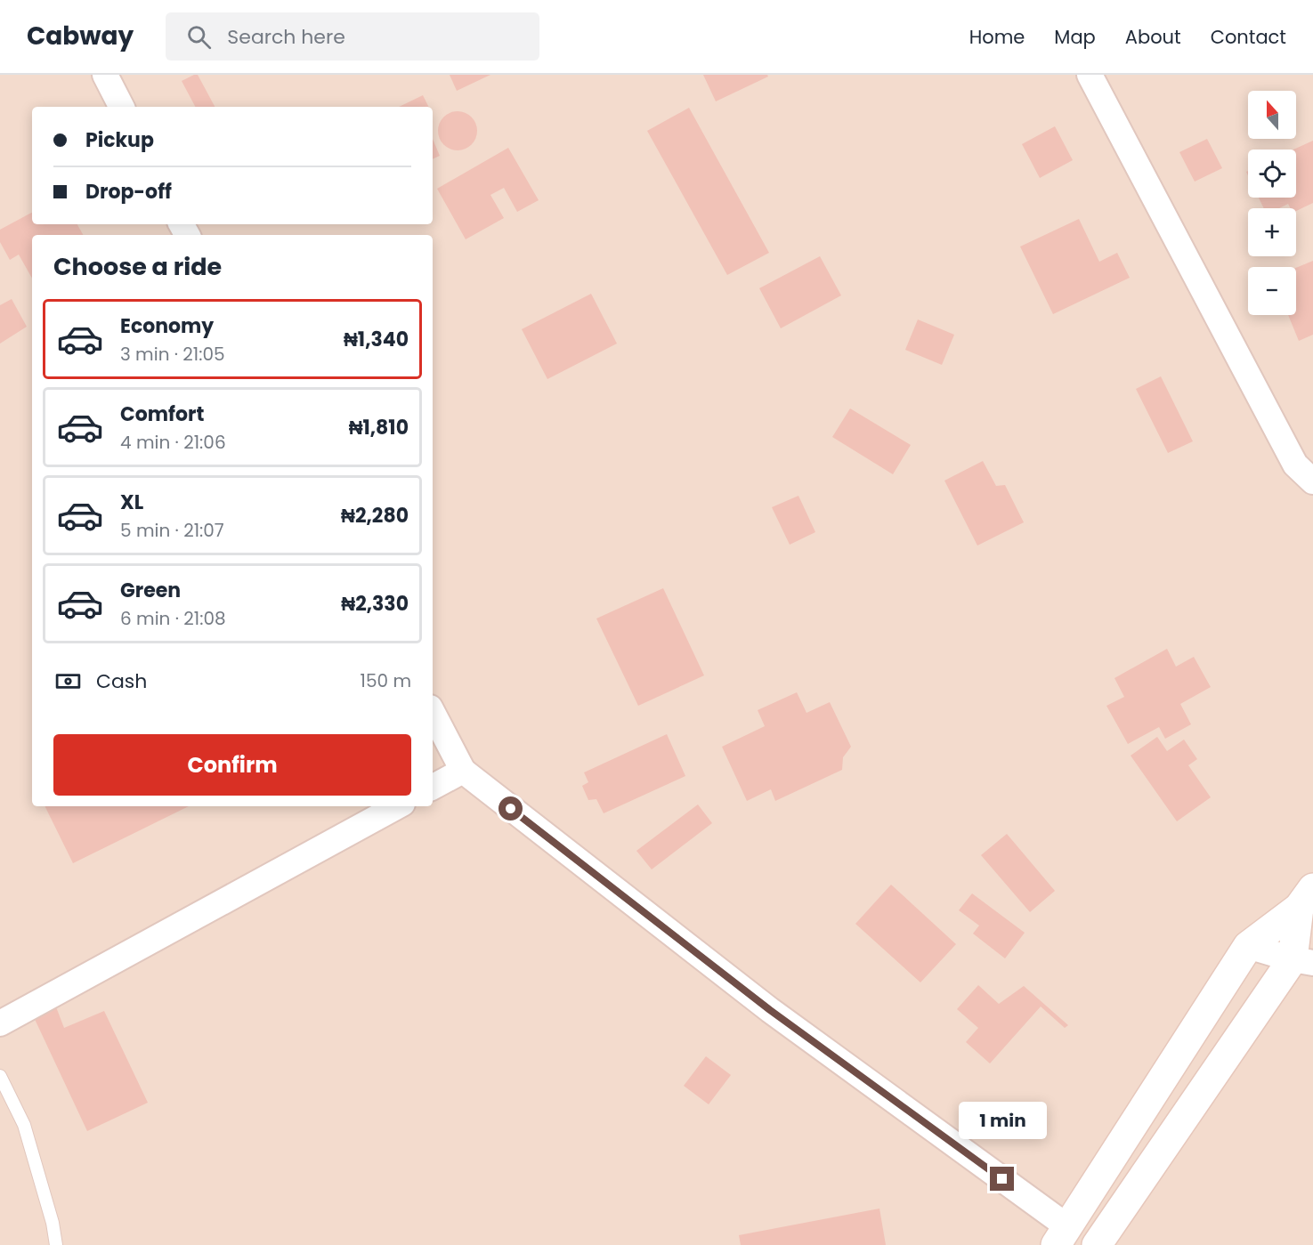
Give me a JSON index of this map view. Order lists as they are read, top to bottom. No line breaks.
{"north":"top","page":{"header":"Cabway","search":"Search here","nav":["Home","Map","About","Contact"],"map_buttons":["+","−"],"banner":["Pickup","Drop-off"],"heading":"Choose a ride","list":[{"name":"Economy","note":"3 min · 21:05","value":"₦1,340"},{"name":"Comfort","note":"4 min · 21:06","value":"₦1,810"},{"name":"XL","note":"5 min · 21:07","value":"₦2,280"},{"name":"Green","note":"6 min · 21:08","value":"₦2,330"}],"pay":["Cash","150 m"],"buttons":"Confirm","bubble":"1 min"}}
